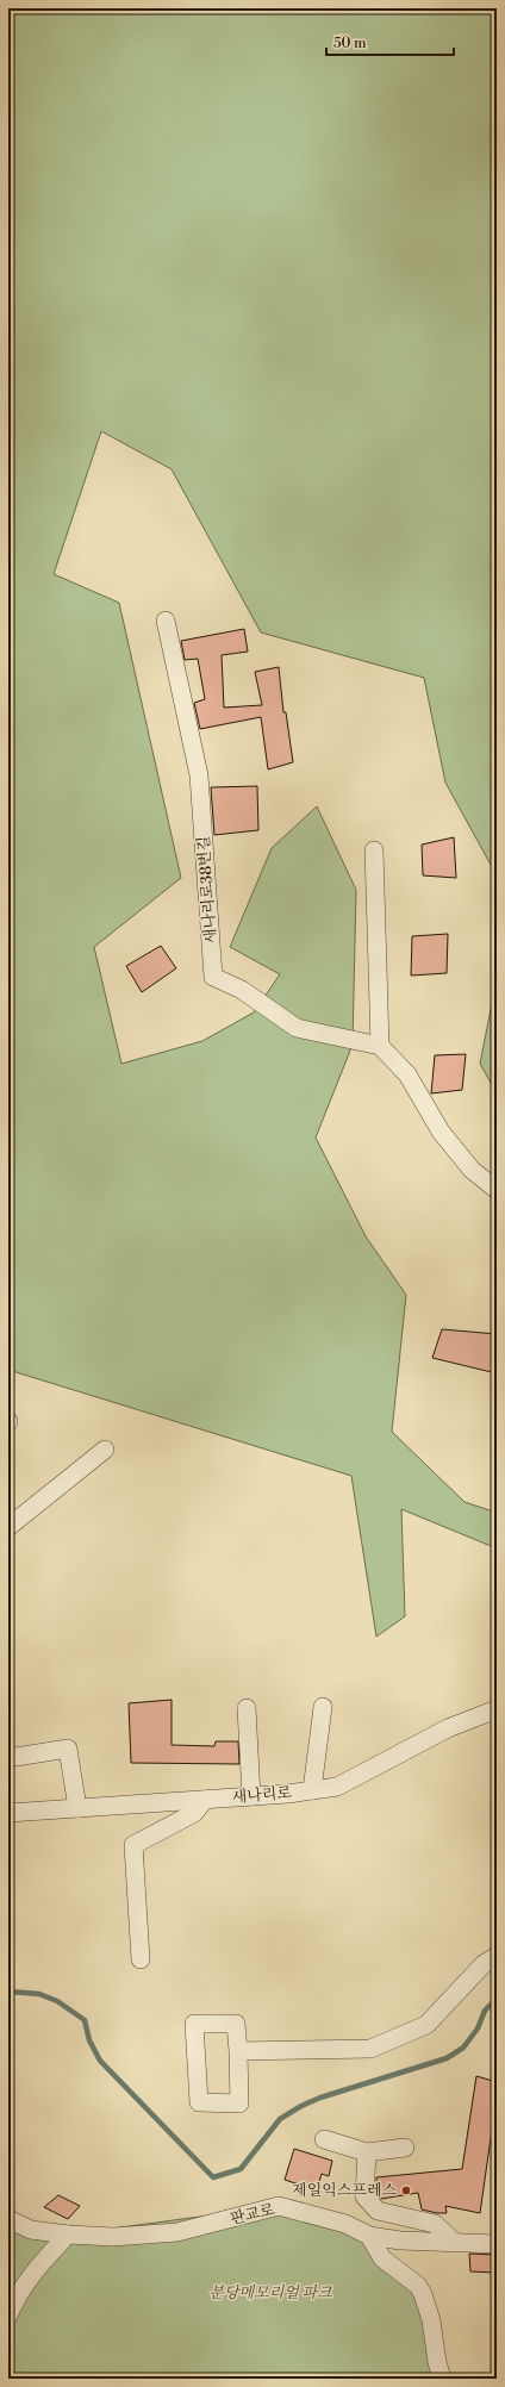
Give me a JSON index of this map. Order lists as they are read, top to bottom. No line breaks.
{"streets":{"street":["새나리로38번길","새나리로","판교로"]},"parks":["분당메모리얼 파크"],"places":["제일익스프레스"],"scale_bar":"50 m"}
